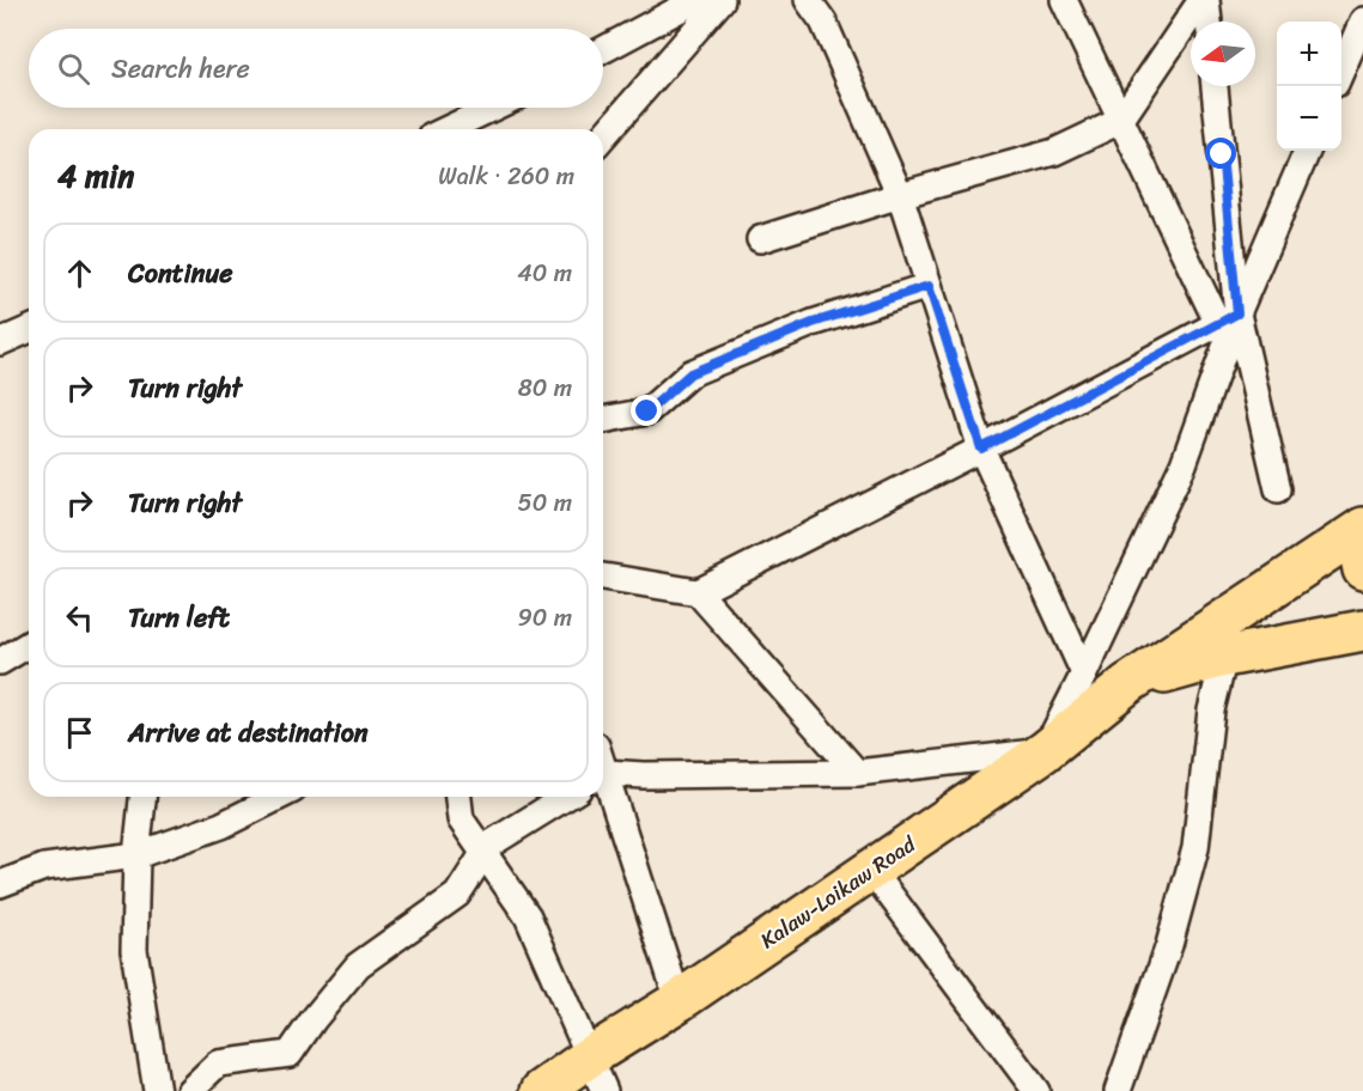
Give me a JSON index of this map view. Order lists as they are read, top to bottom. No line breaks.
{"streets":{"main road":["Kalaw-Loikaw Road"]},"north":"left","page":{"map_buttons":["+","−"],"search":"Search here","heading":["4 min","Walk · 260 m"],"list":[["Continue","40 m"],["Turn right","80 m"],["Turn right","50 m"],["Turn left","90 m"],"Arrive at destination"]}}
